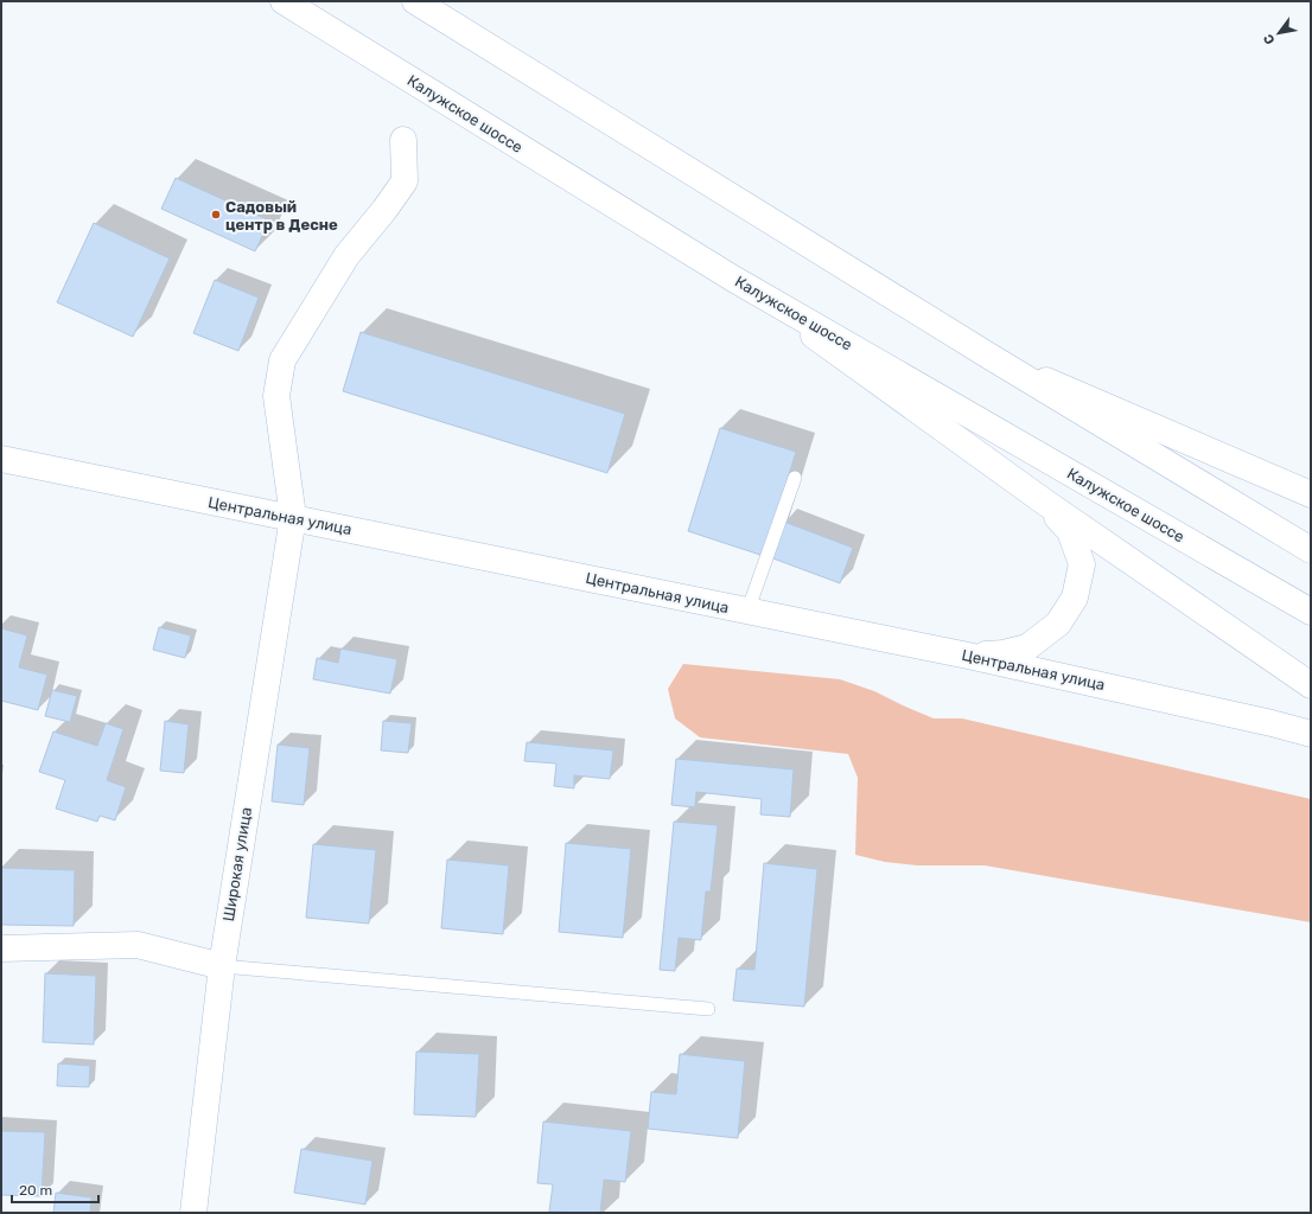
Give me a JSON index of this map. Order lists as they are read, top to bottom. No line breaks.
{"streets":{"main road":["Калужское шоссе","Центральная улица","Широкая улица"]},"crossings":[["Центральная улица","Широкая улица"]],"places":["Садовый центр в Десне"],"scale_bar":"20 m","north":"bottom left"}
